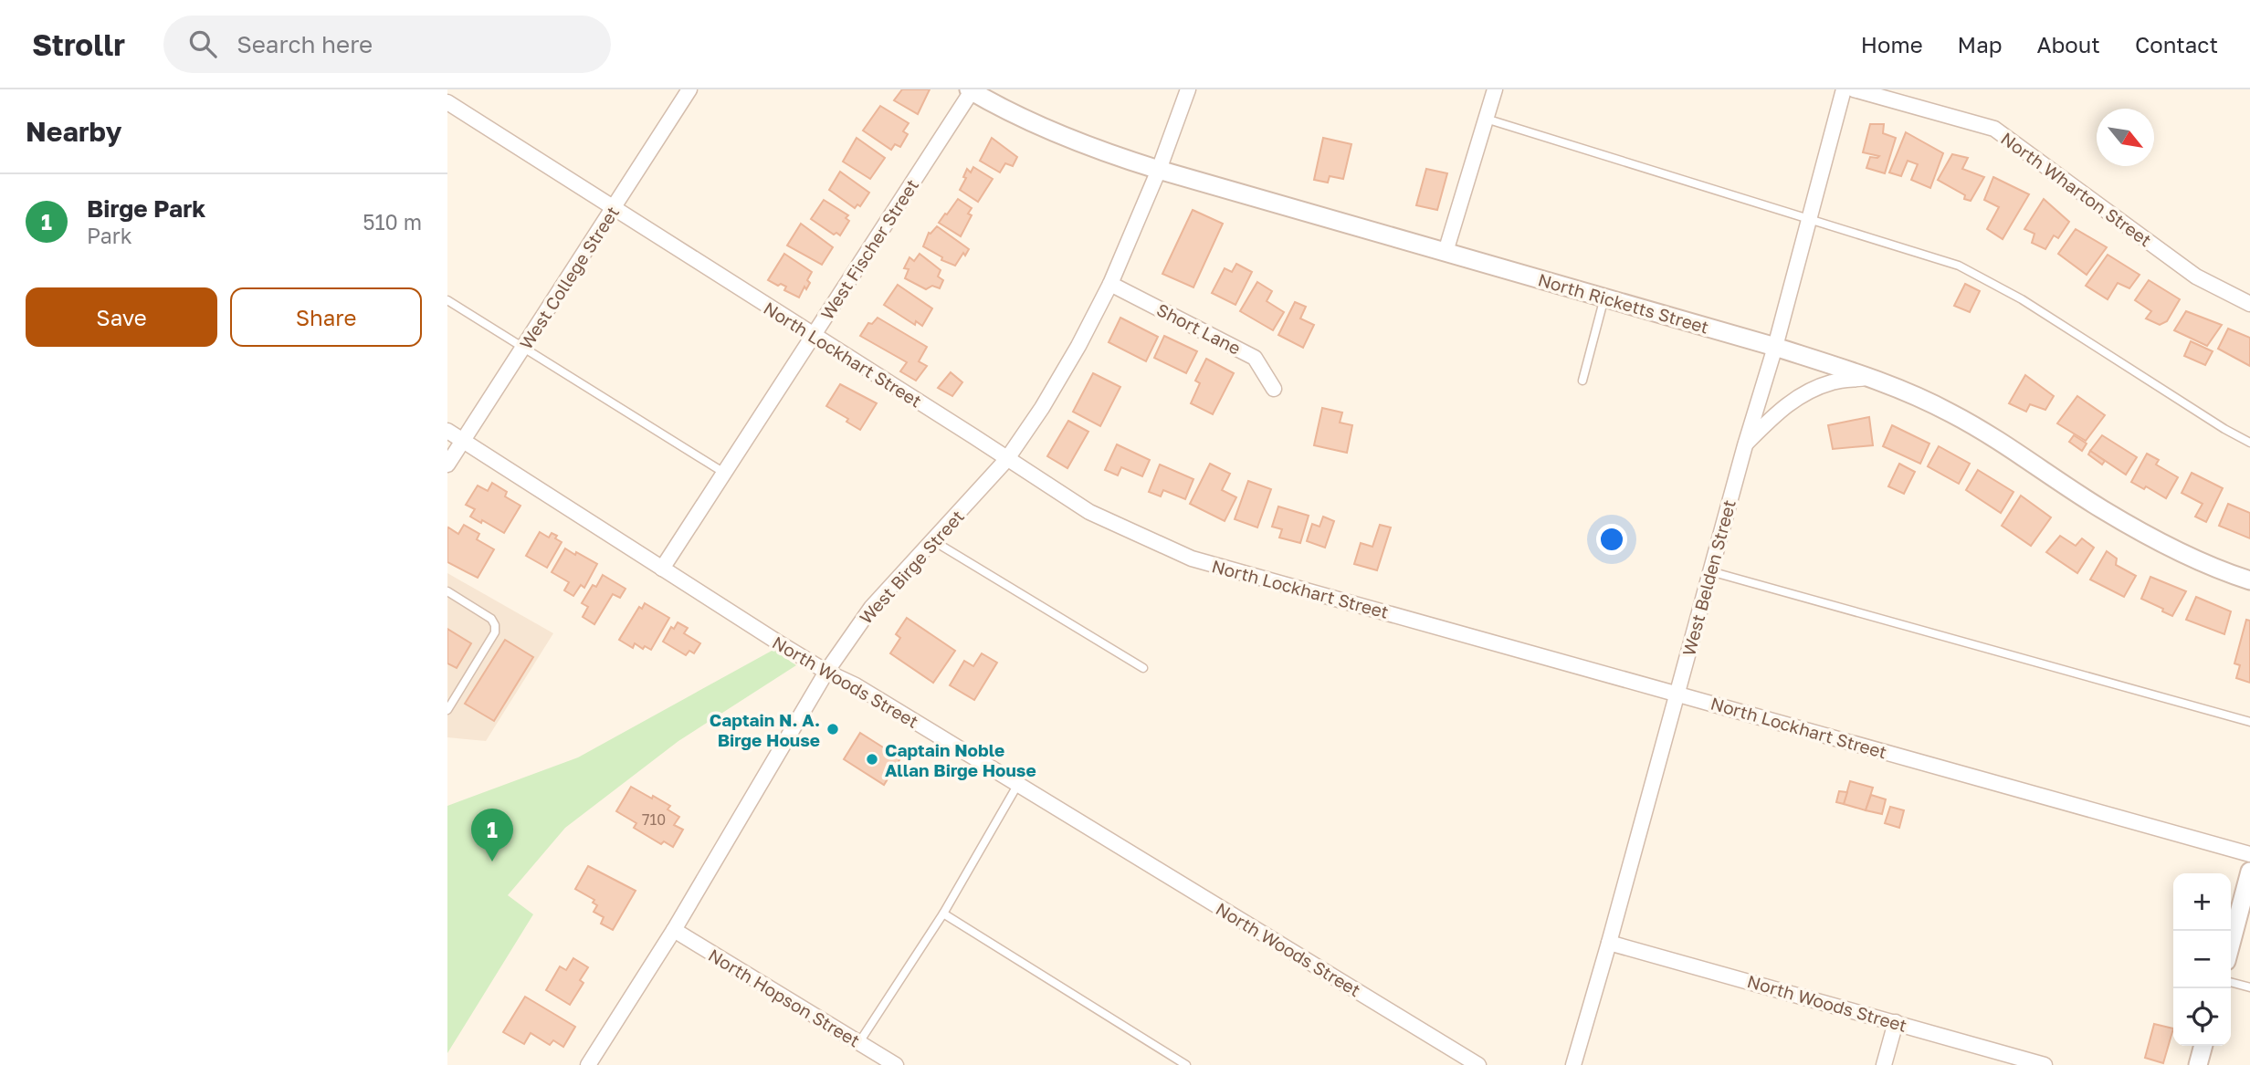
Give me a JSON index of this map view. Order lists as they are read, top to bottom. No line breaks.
{"streets":{"street":["North Wharton Street","West Fischer Street","West College Street","North Ricketts Street","Short Lane","North Lockhart Street","West Birge Street","West Belden Street","North Woods Street","North Hopson Street"]},"crossings":[["West Fischer Street","North Ricketts Street"],["West Fischer Street","North Lockhart Street"],["West Fischer Street","North Woods Street"],["West College Street","North Lockhart Street"],["West College Street","North Woods Street"],["North Ricketts Street","West Birge Street"],["North Ricketts Street","West Belden Street"],["Short Lane","West Birge Street"],["North Lockhart Street","West Birge Street"],["North Lockhart Street","West Belden Street"],["West Birge Street","North Woods Street"],["West Birge Street","North Hopson Street"],["West Belden Street","North Woods Street"]],"places":["Captain N. A. Birge House","Captain Noble Allan Birge House"],"house_numbers":["710"],"north":"bottom right","page":{"header":"Strollr","search":"Search here","nav":["Home","Map","About","Contact"],"heading":"Nearby","list":[{"mark":"1","name":"Birge Park","note":"Park","value":"510 m"}],"buttons":["Save","Share"],"pins":"1","map_buttons":["+","−"]}}
